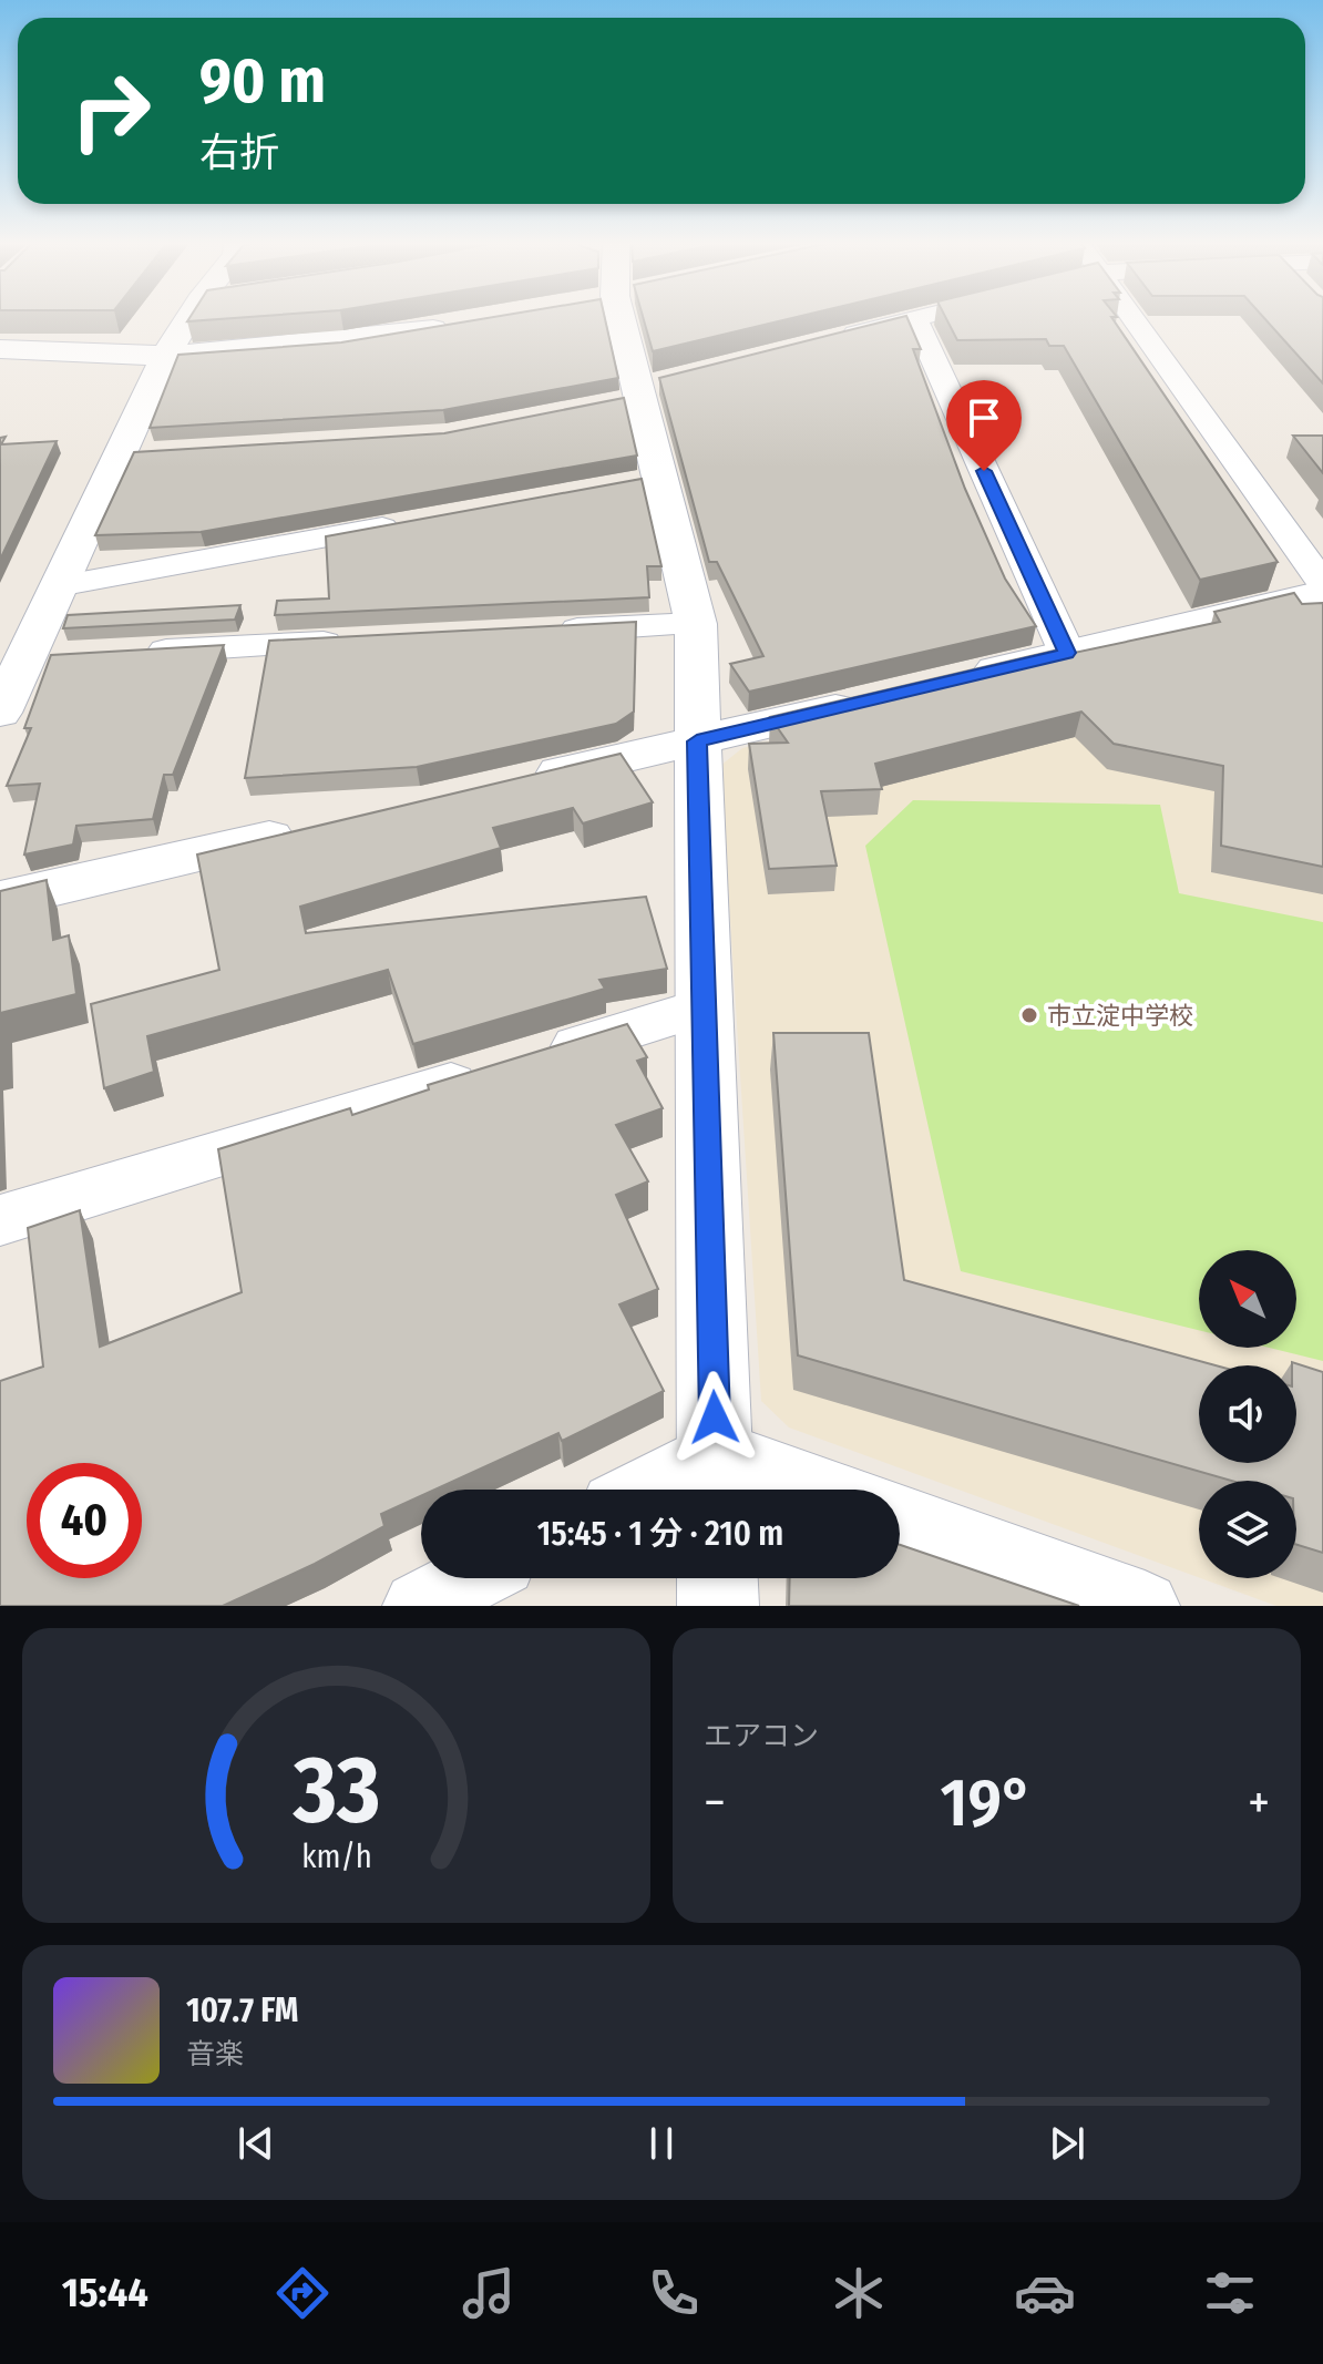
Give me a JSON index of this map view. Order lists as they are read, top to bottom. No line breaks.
{"places":["市立淀中学校"],"north":"top left","page":{"turn":["90 m","右折"],"limit":"40","trip":"15:45 · 1 分 · 210 m","tile":"エアコン","heat":["−","19°","+"],"song":["107.7 FM","音楽"],"tabs":"15:44","gauge":["33","km/h"]}}
